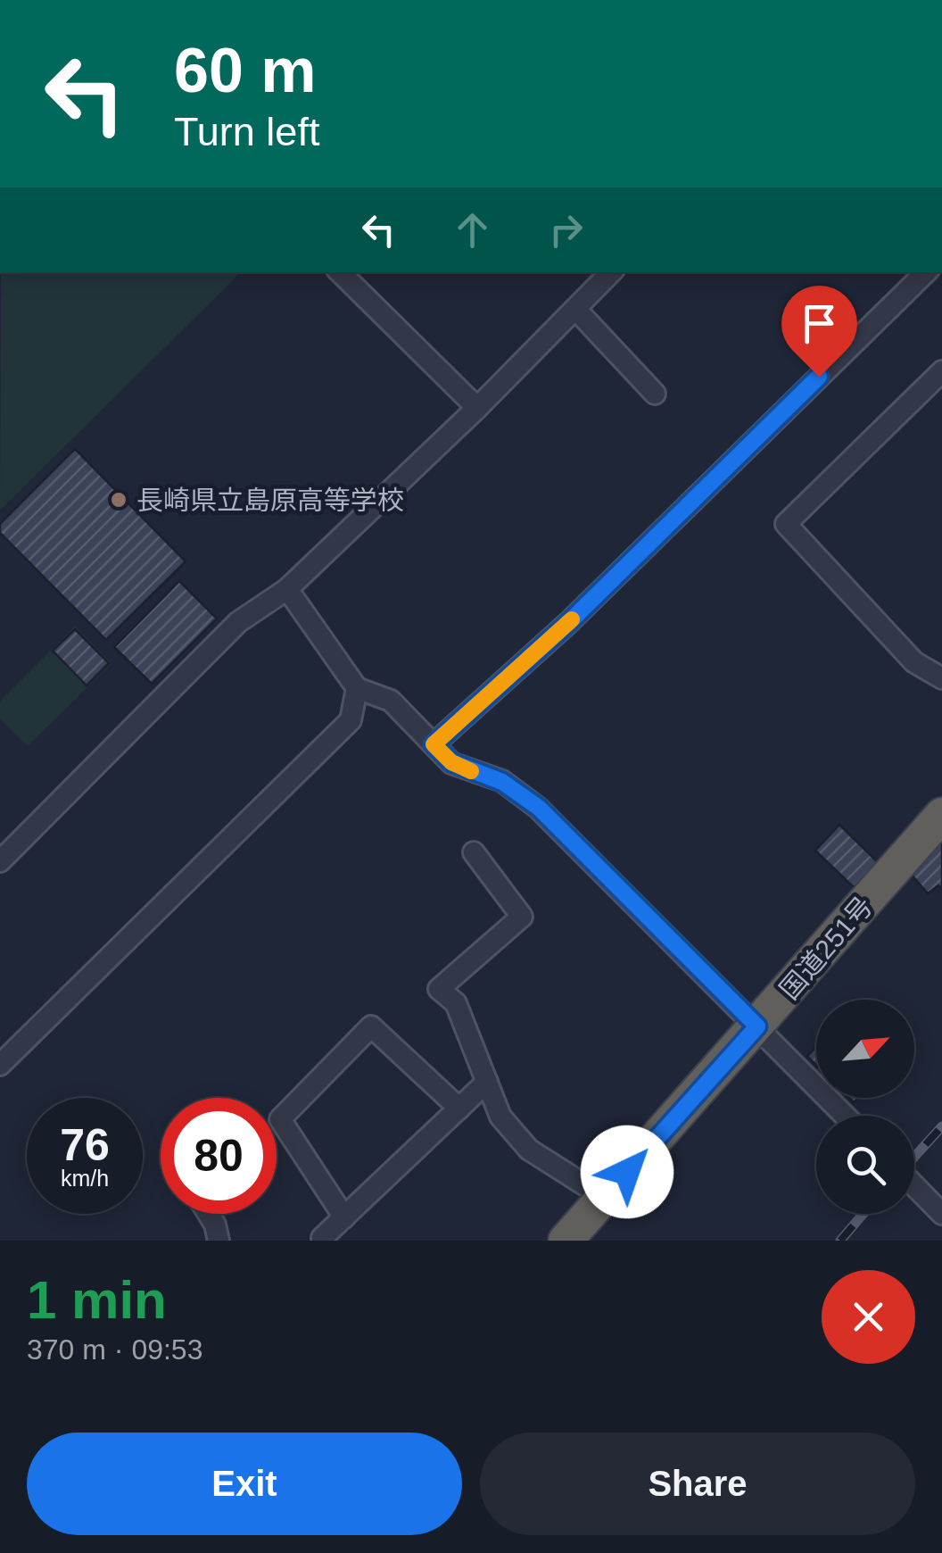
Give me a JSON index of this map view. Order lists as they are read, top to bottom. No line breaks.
{"streets":{"highway":["国道251号"]},"places":["長崎県立島原高等学校"],"north":"top right","page":{"turn":["60 m","Turn left"],"speed":"76 km/h","limit":"80","heading":["1 min","370 m · 09:53"],"buttons":["Exit","Share"]}}
